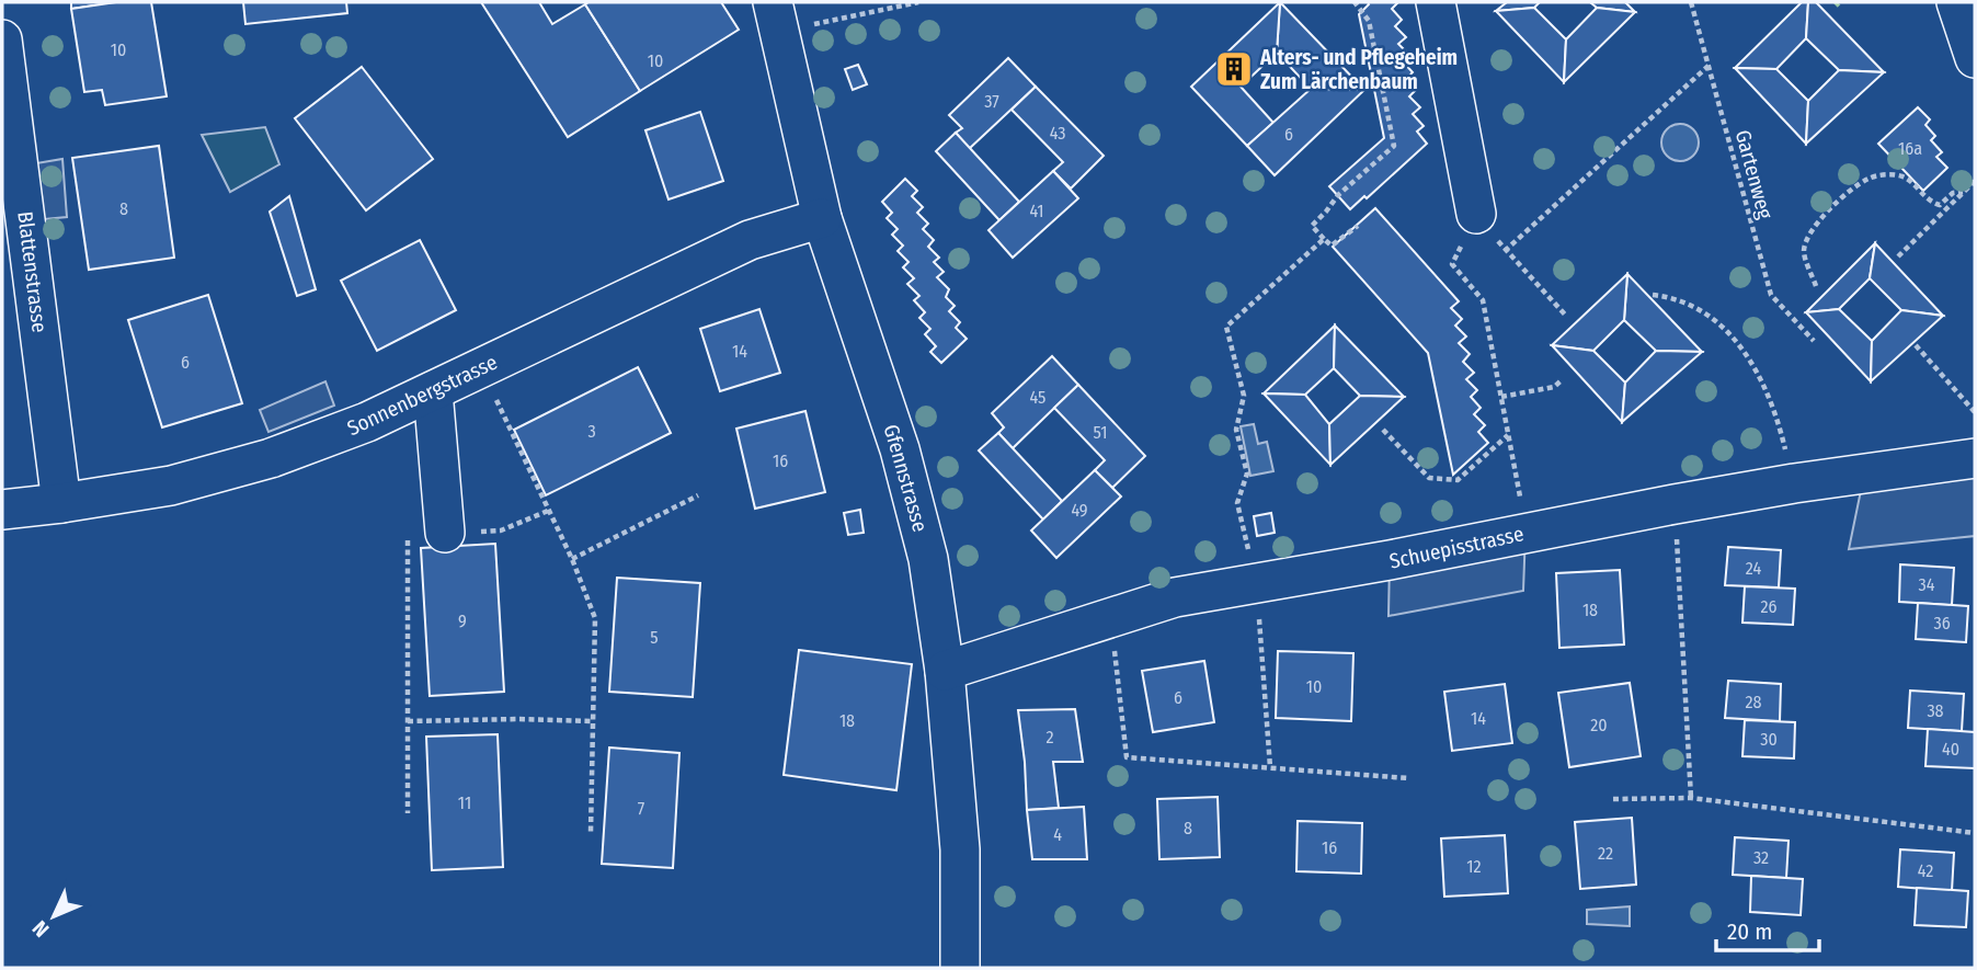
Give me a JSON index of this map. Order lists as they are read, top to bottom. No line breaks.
{"streets":{"street":["Blattenstrasse","Sonnenbergstrasse","Gfennstrasse","Schuepisstrasse"],"path":["Gartenweg"]},"crossings":[["Blattenstrasse","Sonnenbergstrasse"],["Sonnenbergstrasse","Gfennstrasse"],["Gfennstrasse","Schuepisstrasse"]],"places":{"building":["Alters- und Pflegeheim Zum Lärchenbaum"]},"house_numbers":["10","10","37","43","6","16a","8","41","14","6","45","3","51","16","49","24","34","26","18","9","36","5","10","6","28","38","14","18","20","2","30","40","11","7","8","4","16","22","32","12","42"],"scale_bar":"20 m","north":"bottom left"}
